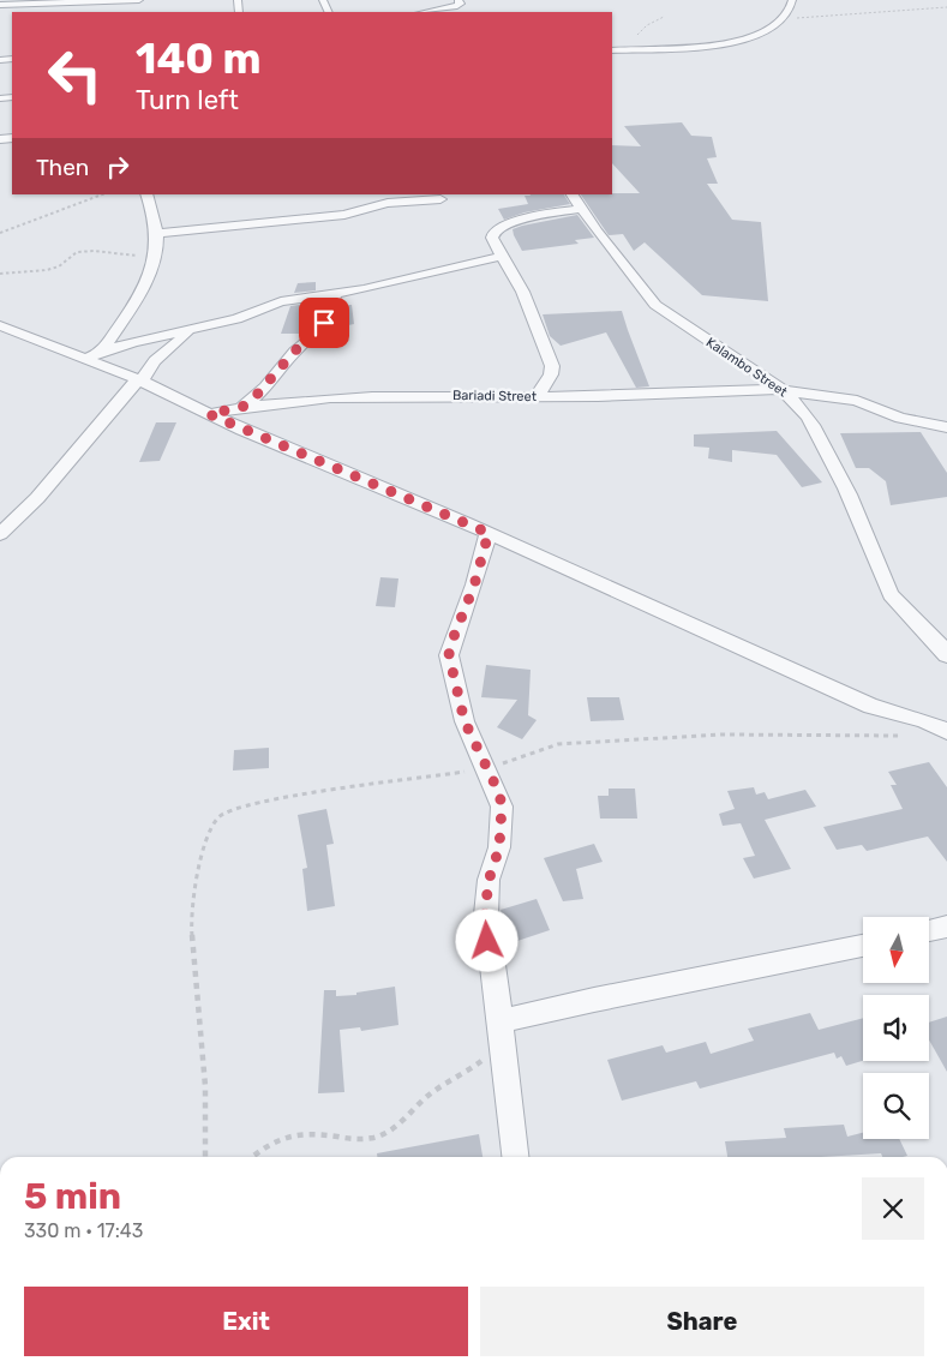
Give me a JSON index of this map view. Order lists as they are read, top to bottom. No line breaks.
{"streets":{"street":["Kalambo Street","Bariadi Street"]},"crossings":[["Kalambo Street","Bariadi Street"]],"north":"bottom","page":{"turn":["140 m","Turn left"],"then":"Then","heading":["5 min","330 m · 17:43"],"buttons":["Exit","Share"]}}
